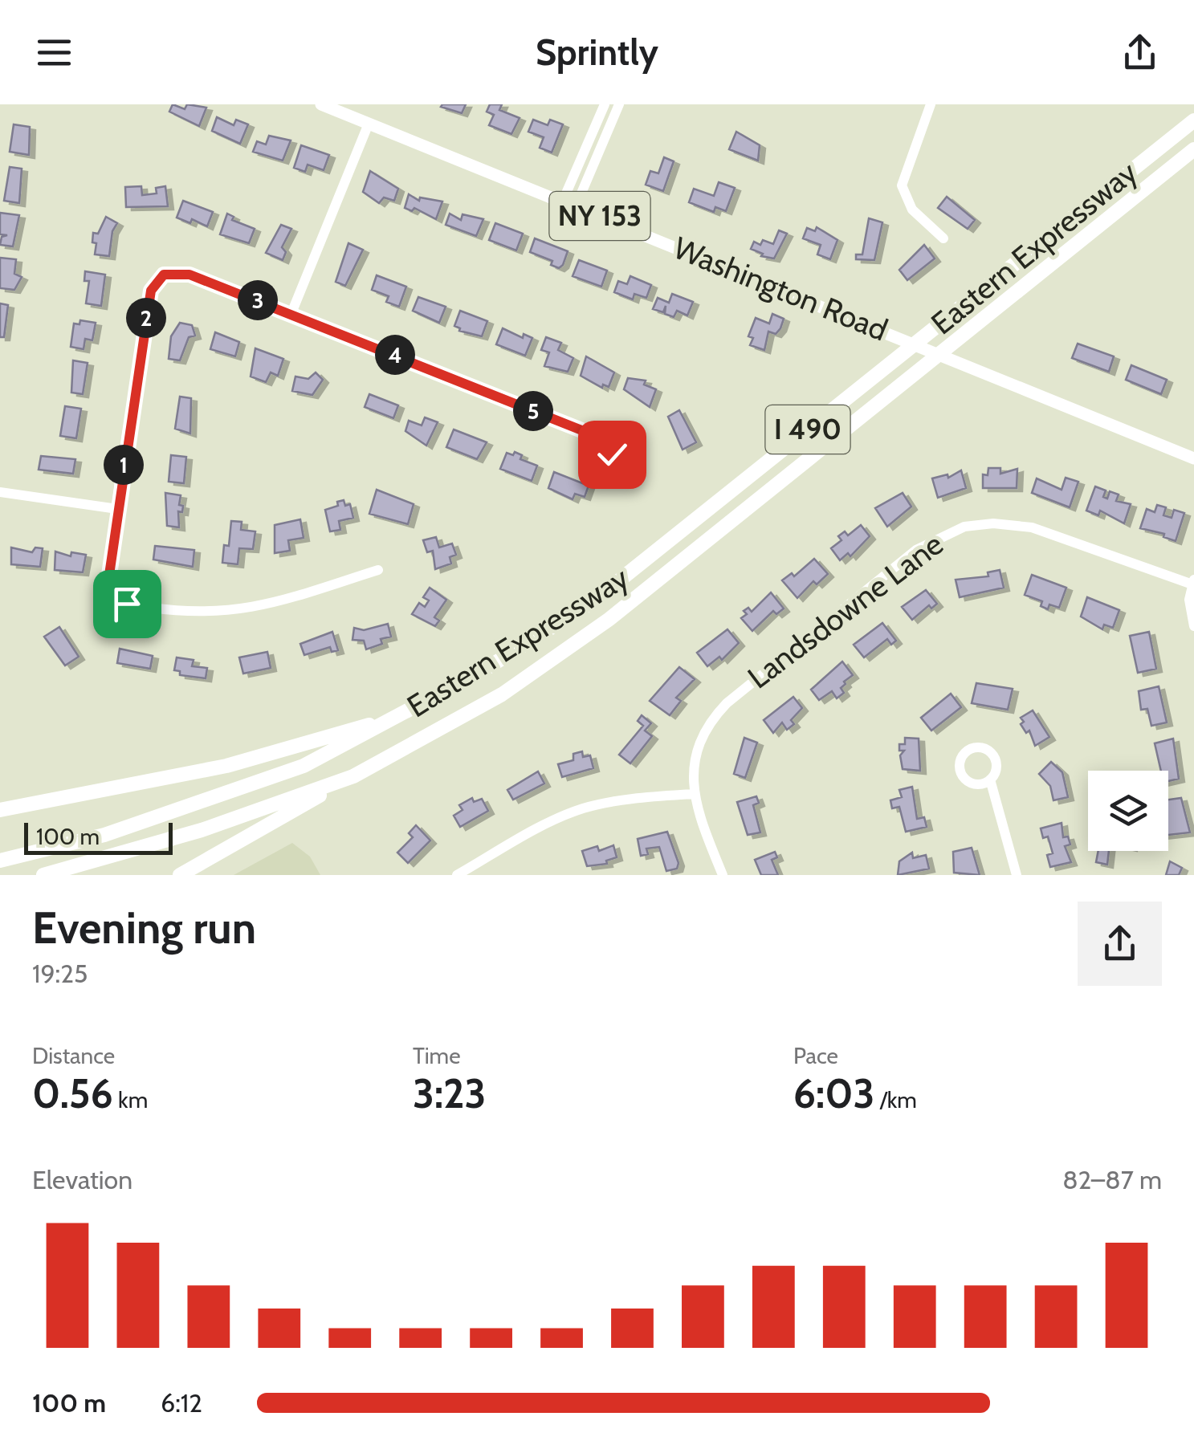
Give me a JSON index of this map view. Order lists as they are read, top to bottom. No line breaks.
{"streets":{"highway":["Eastern Expressway","I 490"],"main road":["NY 153","Washington Road"],"street":["Landsdowne Lane"]},"scale_bar":"100 m","page":{"header":"Sprintly","pins":["3","2","4","5","1"],"scale":"100 m","heading":["Evening run","19:25"],"stats":[["Distance","0.56 km"],["Time","3:23"],["Pace","6:03 /km"]],"chart":["Elevation","82–87 m"],"list":[{"name":"100 m","note":"6:12"}]}}
